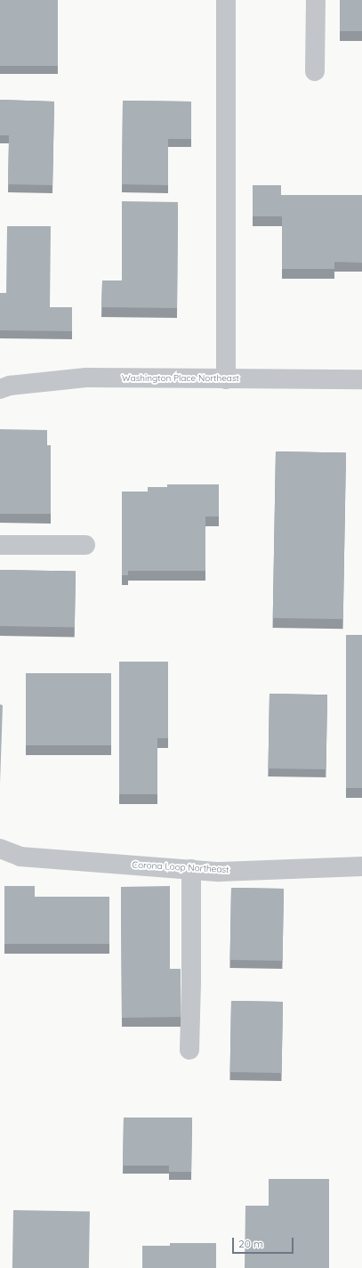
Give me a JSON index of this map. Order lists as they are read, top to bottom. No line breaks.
{"streets":{"street":["Washington Place Northeast","Corona Loop Northeast"]},"scale_bar":"20 m"}
